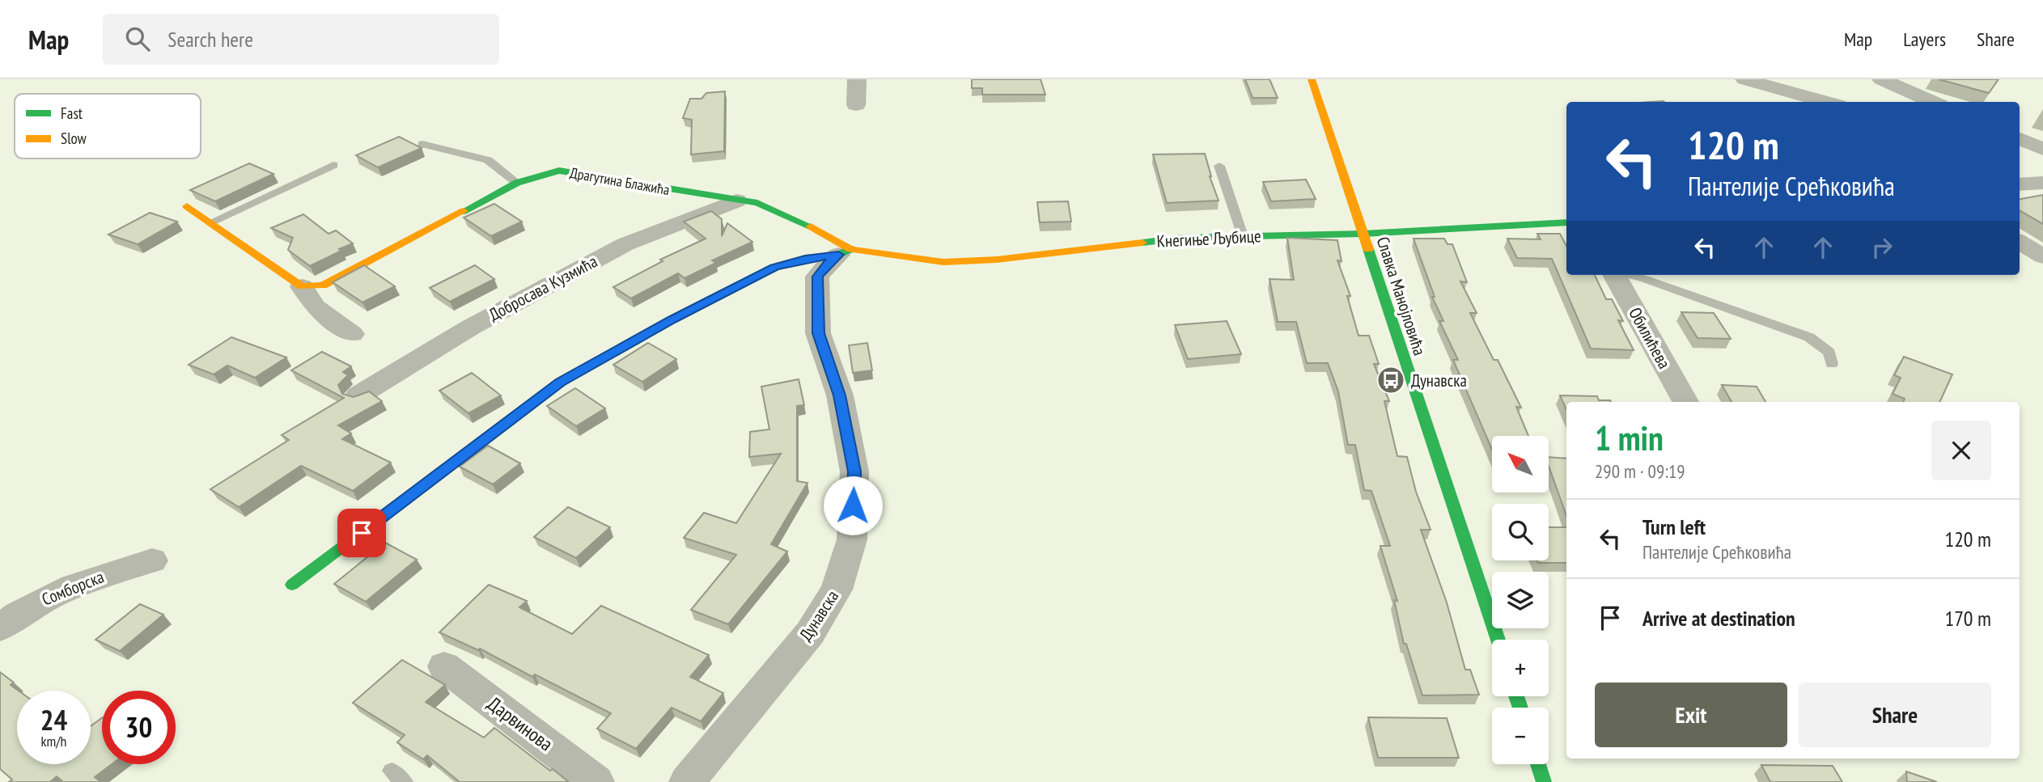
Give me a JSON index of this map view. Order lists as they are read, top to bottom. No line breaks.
{"streets":{"street":["Драгутина Блажића","Кнегиње Љубице","Добросава Кузмића","Славка Манојловића","Обилићева","Сомборска","Дунавска","Дарвинова"]},"crossings":[["Драгутина Блажића","Кнегиње Љубице"],["Драгутина Блажића","Добросава Кузмића"],["Драгутина Блажића","Дунавска"],["Кнегиње Љубице","Славка Манојловића"],["Кнегиње Љубице","Дунавска"]],"places":{"bus stop":["Дунавска"]},"legend":["Fast","Slow"],"north":"top left","page":{"header":"Map","search":"Search here","nav":["Map","Layers","Share"],"turn":["120 m","Пантелије Срећковића"],"heading":["1 min","290 m · 09:19"],"map_buttons":["+","−"],"list":[{"name":"Turn left","note":"Пантелије Срећковића","value":"120 m"},{"name":"Arrive at destination","value":"170 m"}],"buttons":["Exit","Share"],"speed":"24 km/h","limit":"30"}}
